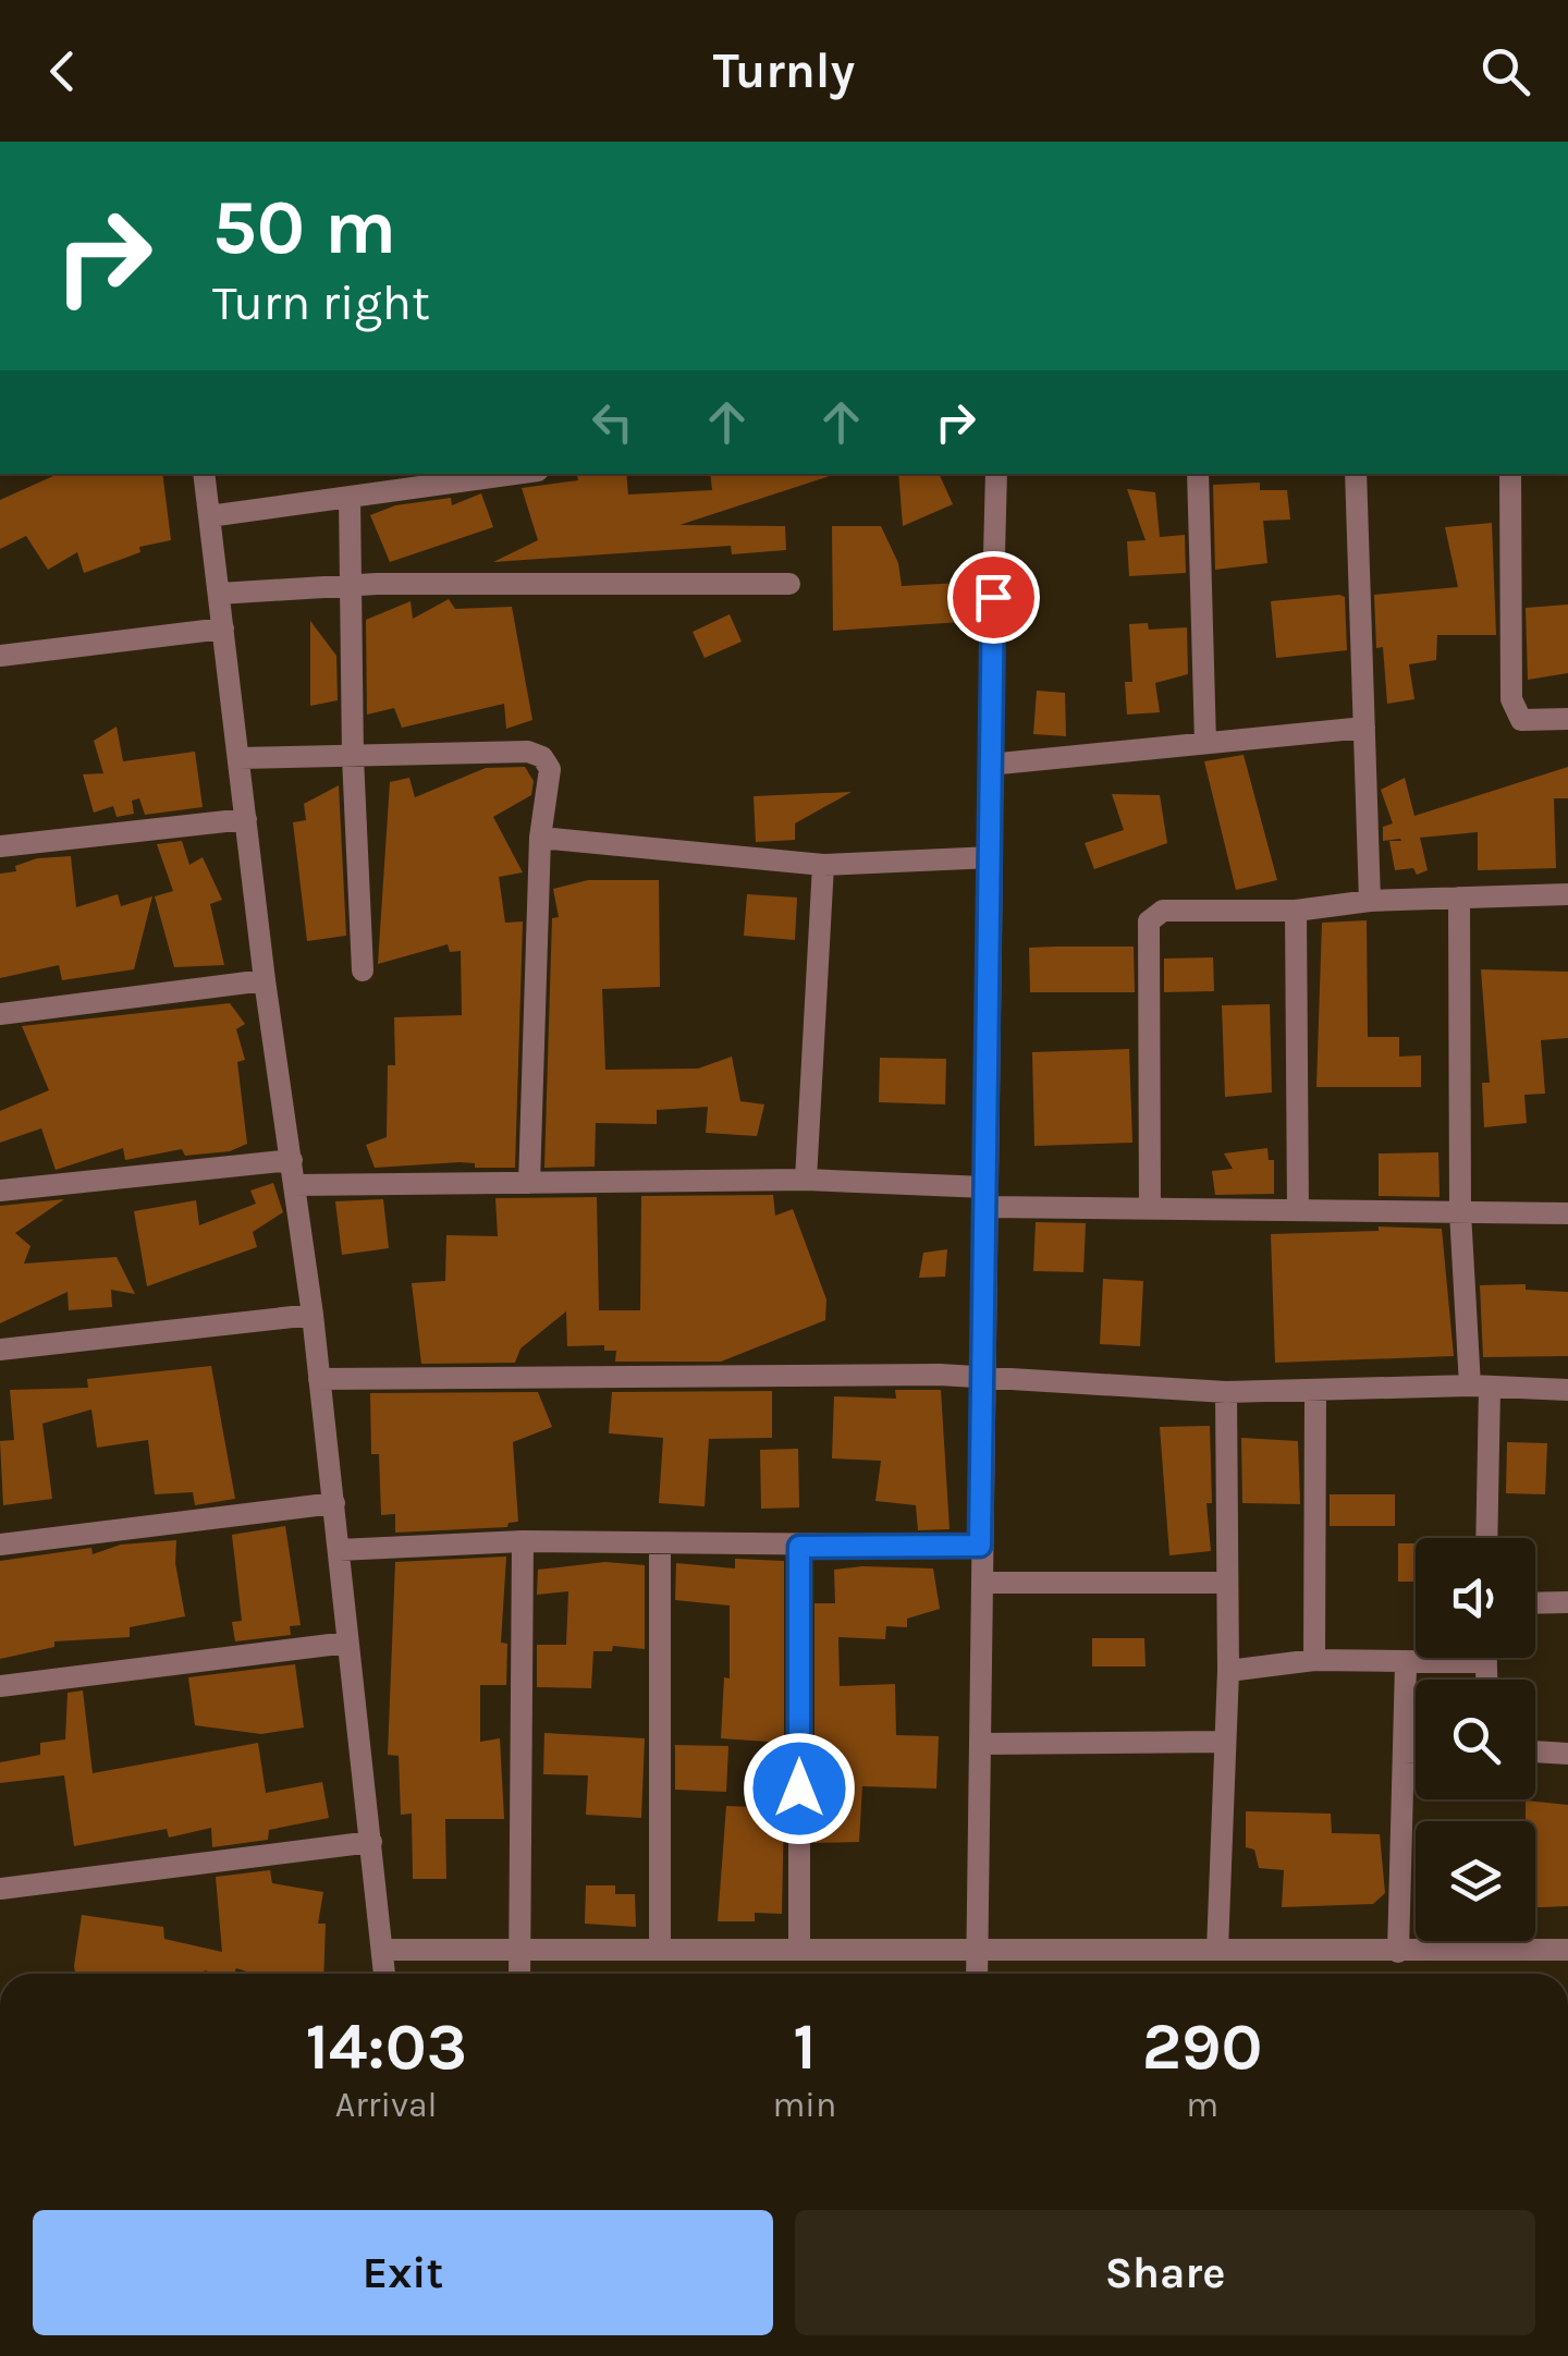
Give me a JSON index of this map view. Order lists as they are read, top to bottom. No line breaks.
{"page":{"header":"Turnly","turn":["50 m","Turn right"],"eta":["14:03","Arrival","1","min","290","m"],"buttons":["Exit","Share"]}}
